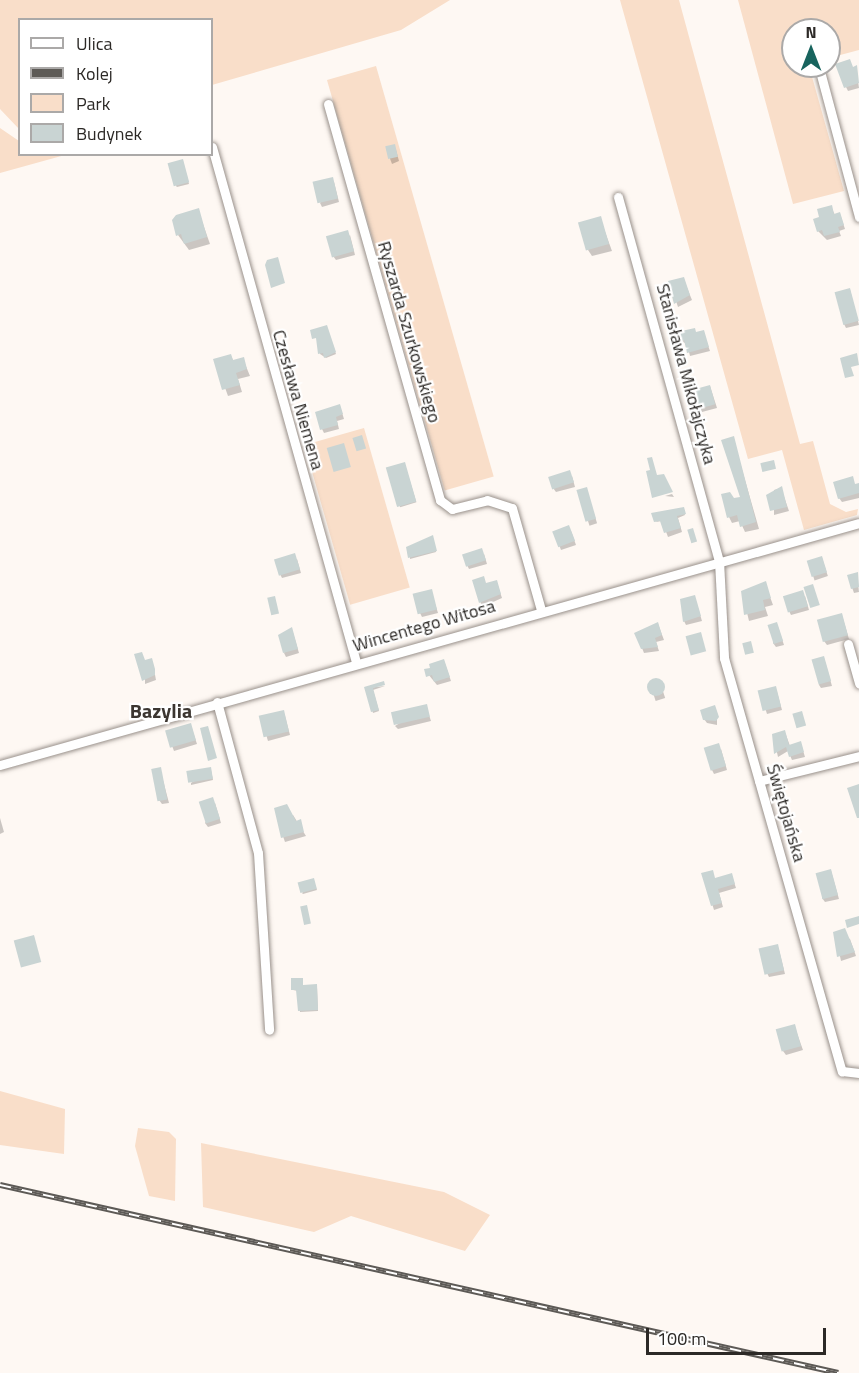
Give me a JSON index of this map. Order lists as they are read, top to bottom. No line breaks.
{"streets":{"street":["Ryszarda Szurkowskiego","Stanisława Mikołajczyka","Czesława Niemena","Wincentego Witosa","Świętojańska"]},"crossings":[["Ryszarda Szurkowskiego","Wincentego Witosa"],["Stanisława Mikołajczyka","Wincentego Witosa"],["Stanisława Mikołajczyka","Świętojańska"],["Czesława Niemena","Wincentego Witosa"],["Wincentego Witosa","Świętojańska"]],"districts":["Bazylia"],"legend":["Ulica","Kolej","Park","Budynek"],"scale_bar":"100 m","north":"top"}
